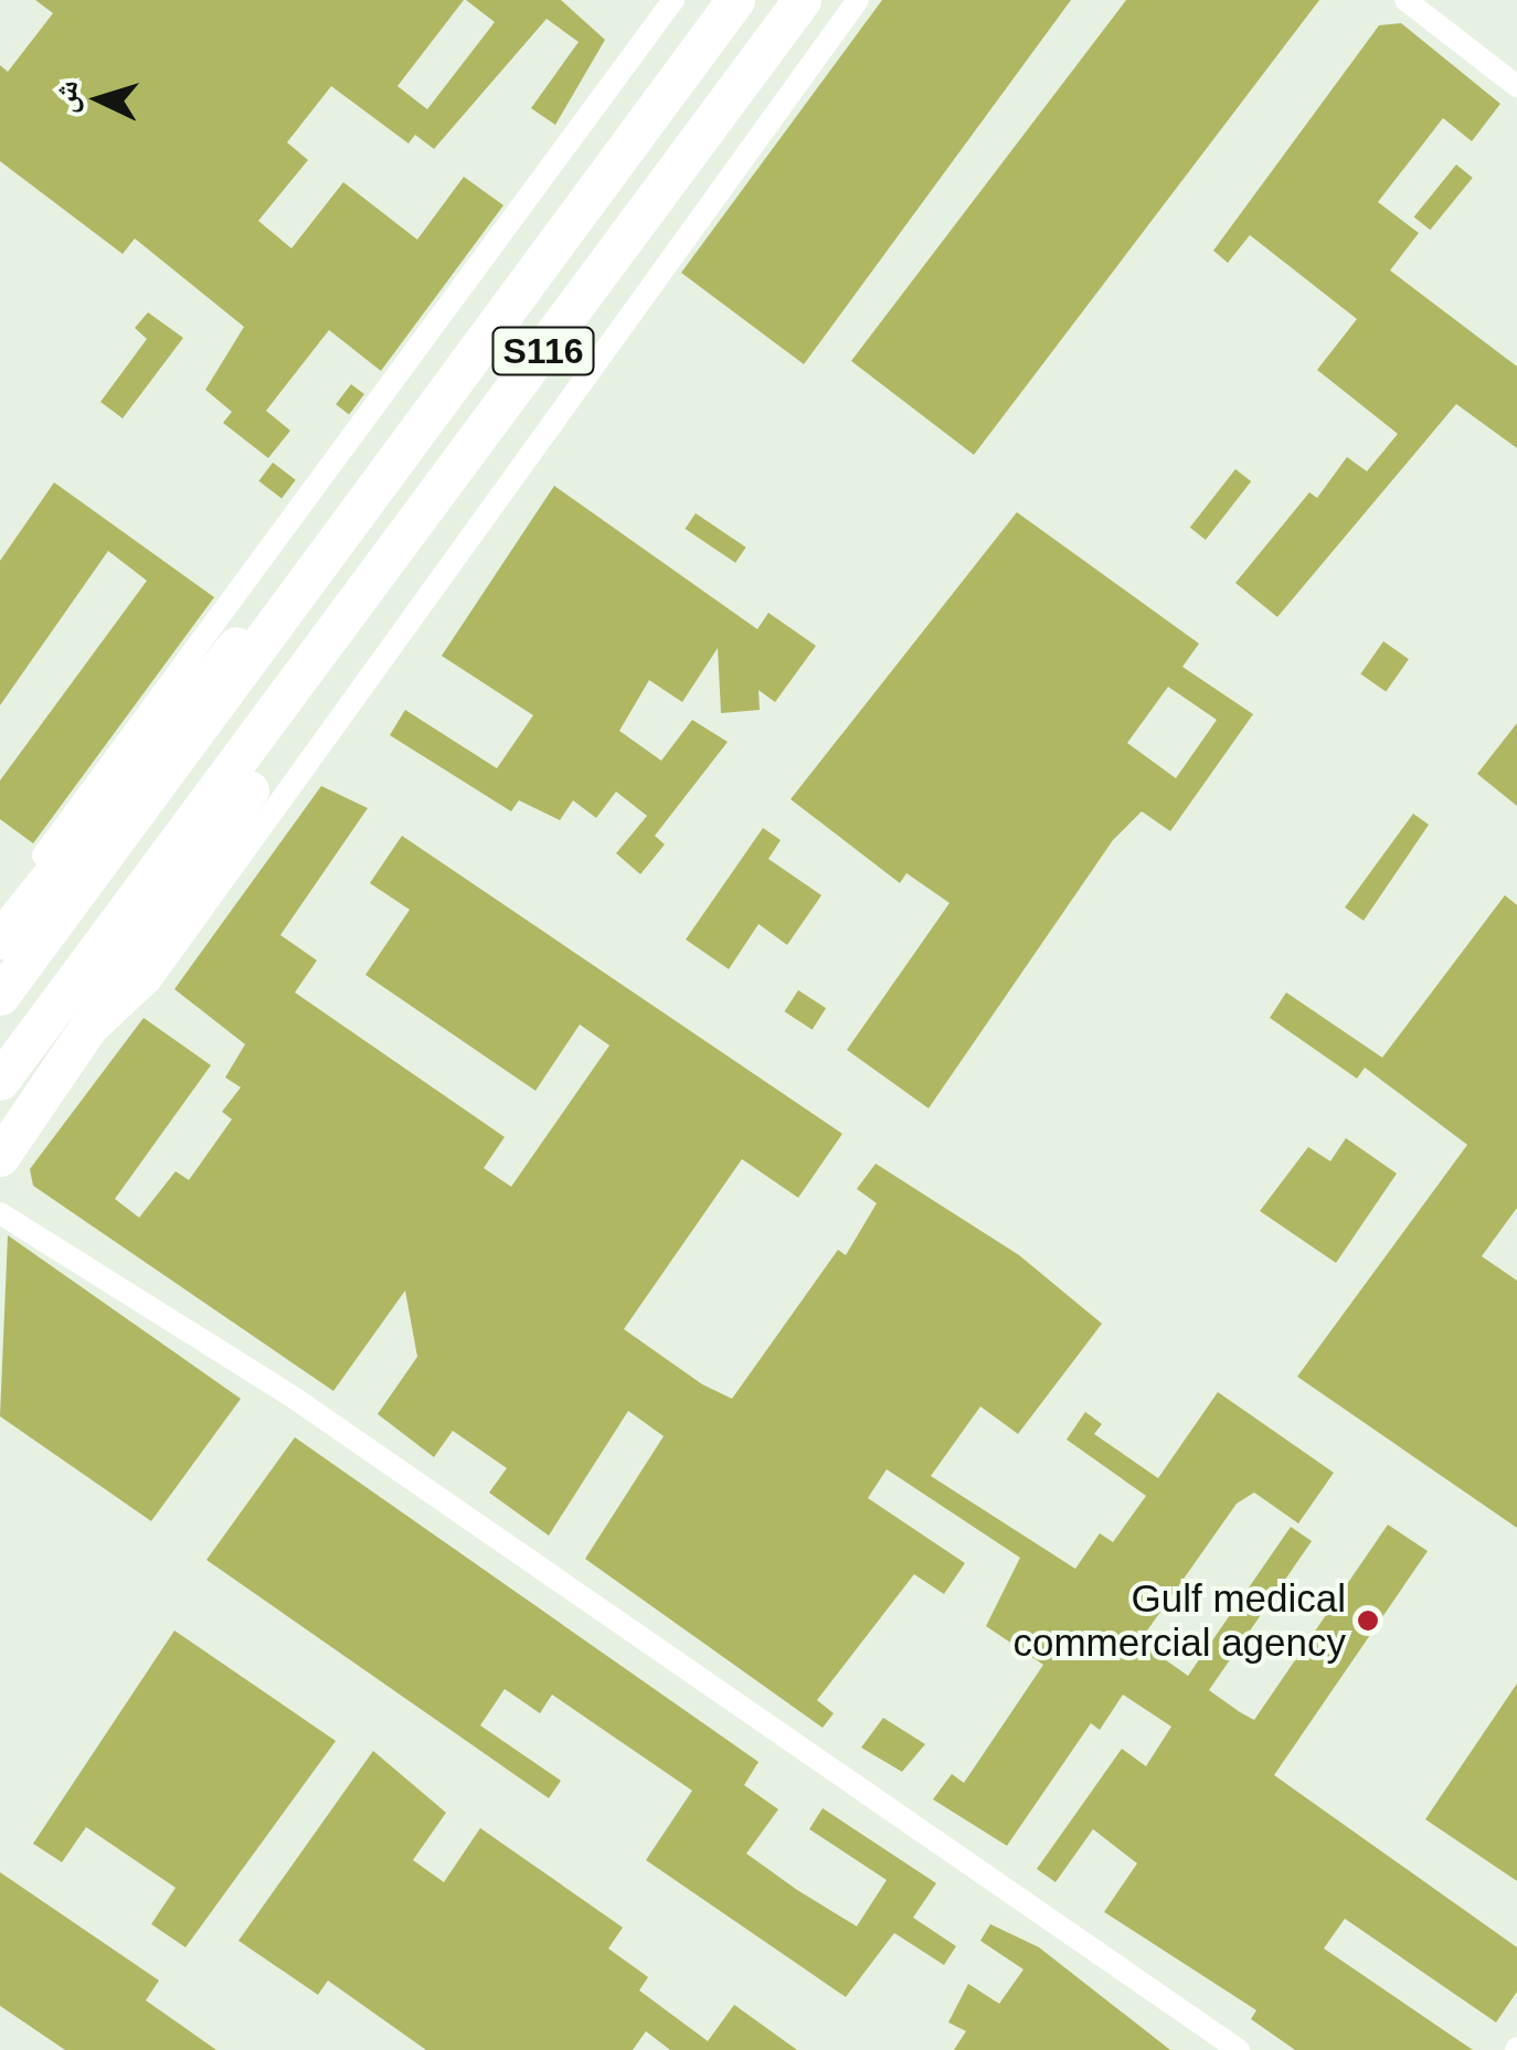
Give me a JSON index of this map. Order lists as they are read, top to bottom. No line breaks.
{"streets":{"highway":["S116"]},"places":["Gulf medical commercial agency"],"north":"left"}
